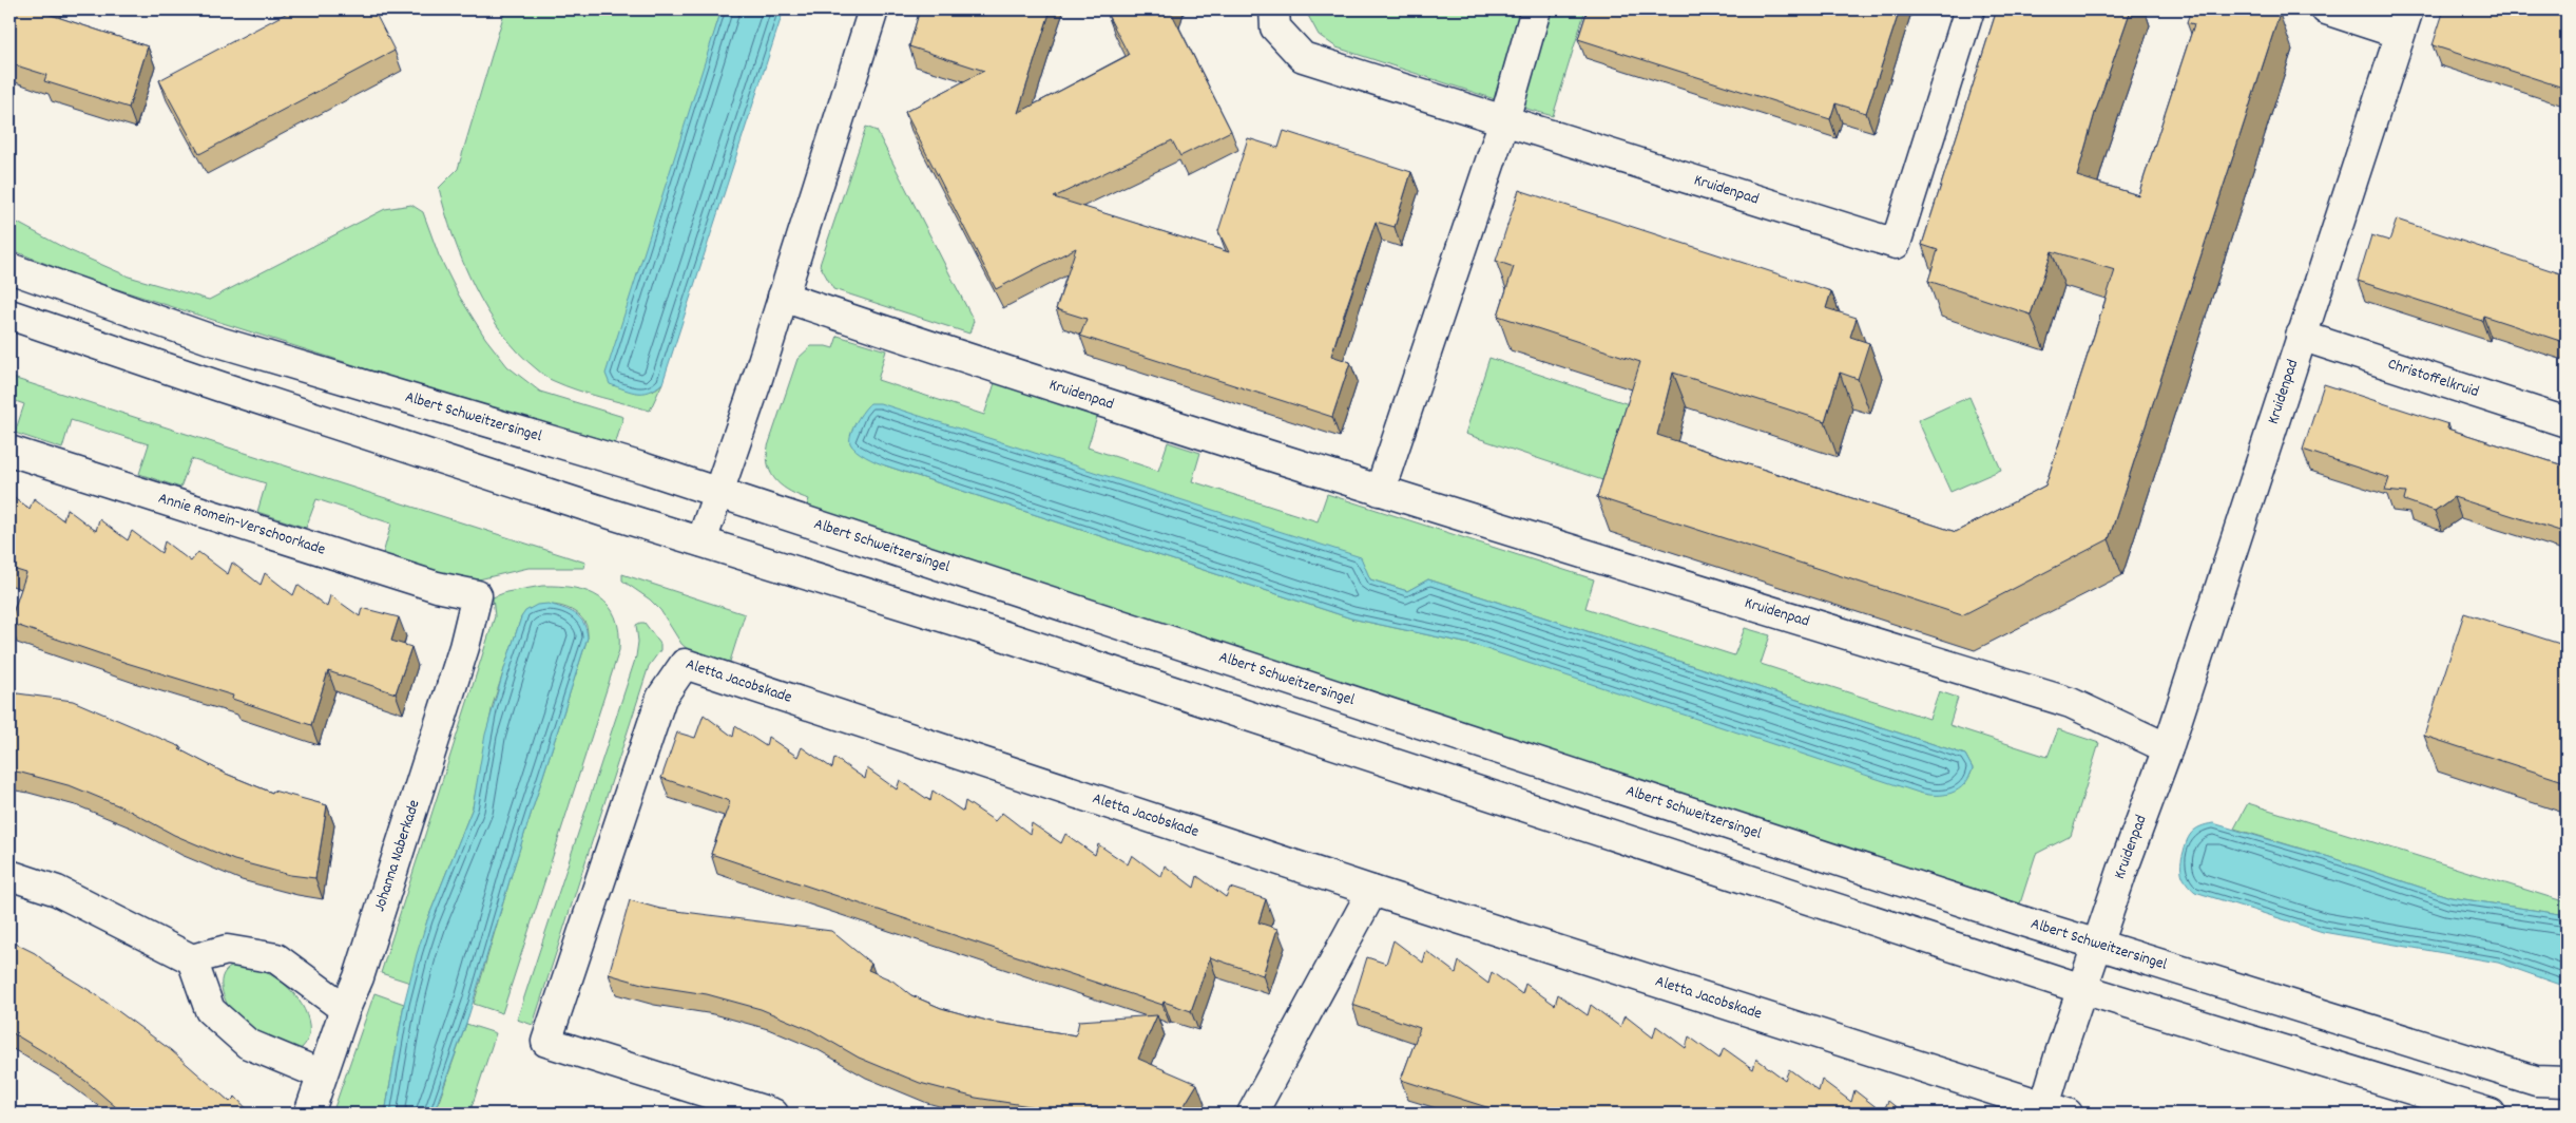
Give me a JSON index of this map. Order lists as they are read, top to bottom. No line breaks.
{"streets":{"street":["Kruidenpad","Christoffelkruid","Albert Schweitzersingel","Annie Romein-Verschoorkade","Aletta Jacobskade","Johanna Naberkade"]},"crossings":[["Kruidenpad","Christoffelkruid"],["Kruidenpad","Albert Schweitzersingel"],["Kruidenpad","Aletta Jacobskade"],["Albert Schweitzersingel","Aletta Jacobskade"],["Annie Romein-Verschoorkade","Johanna Naberkade"]]}
